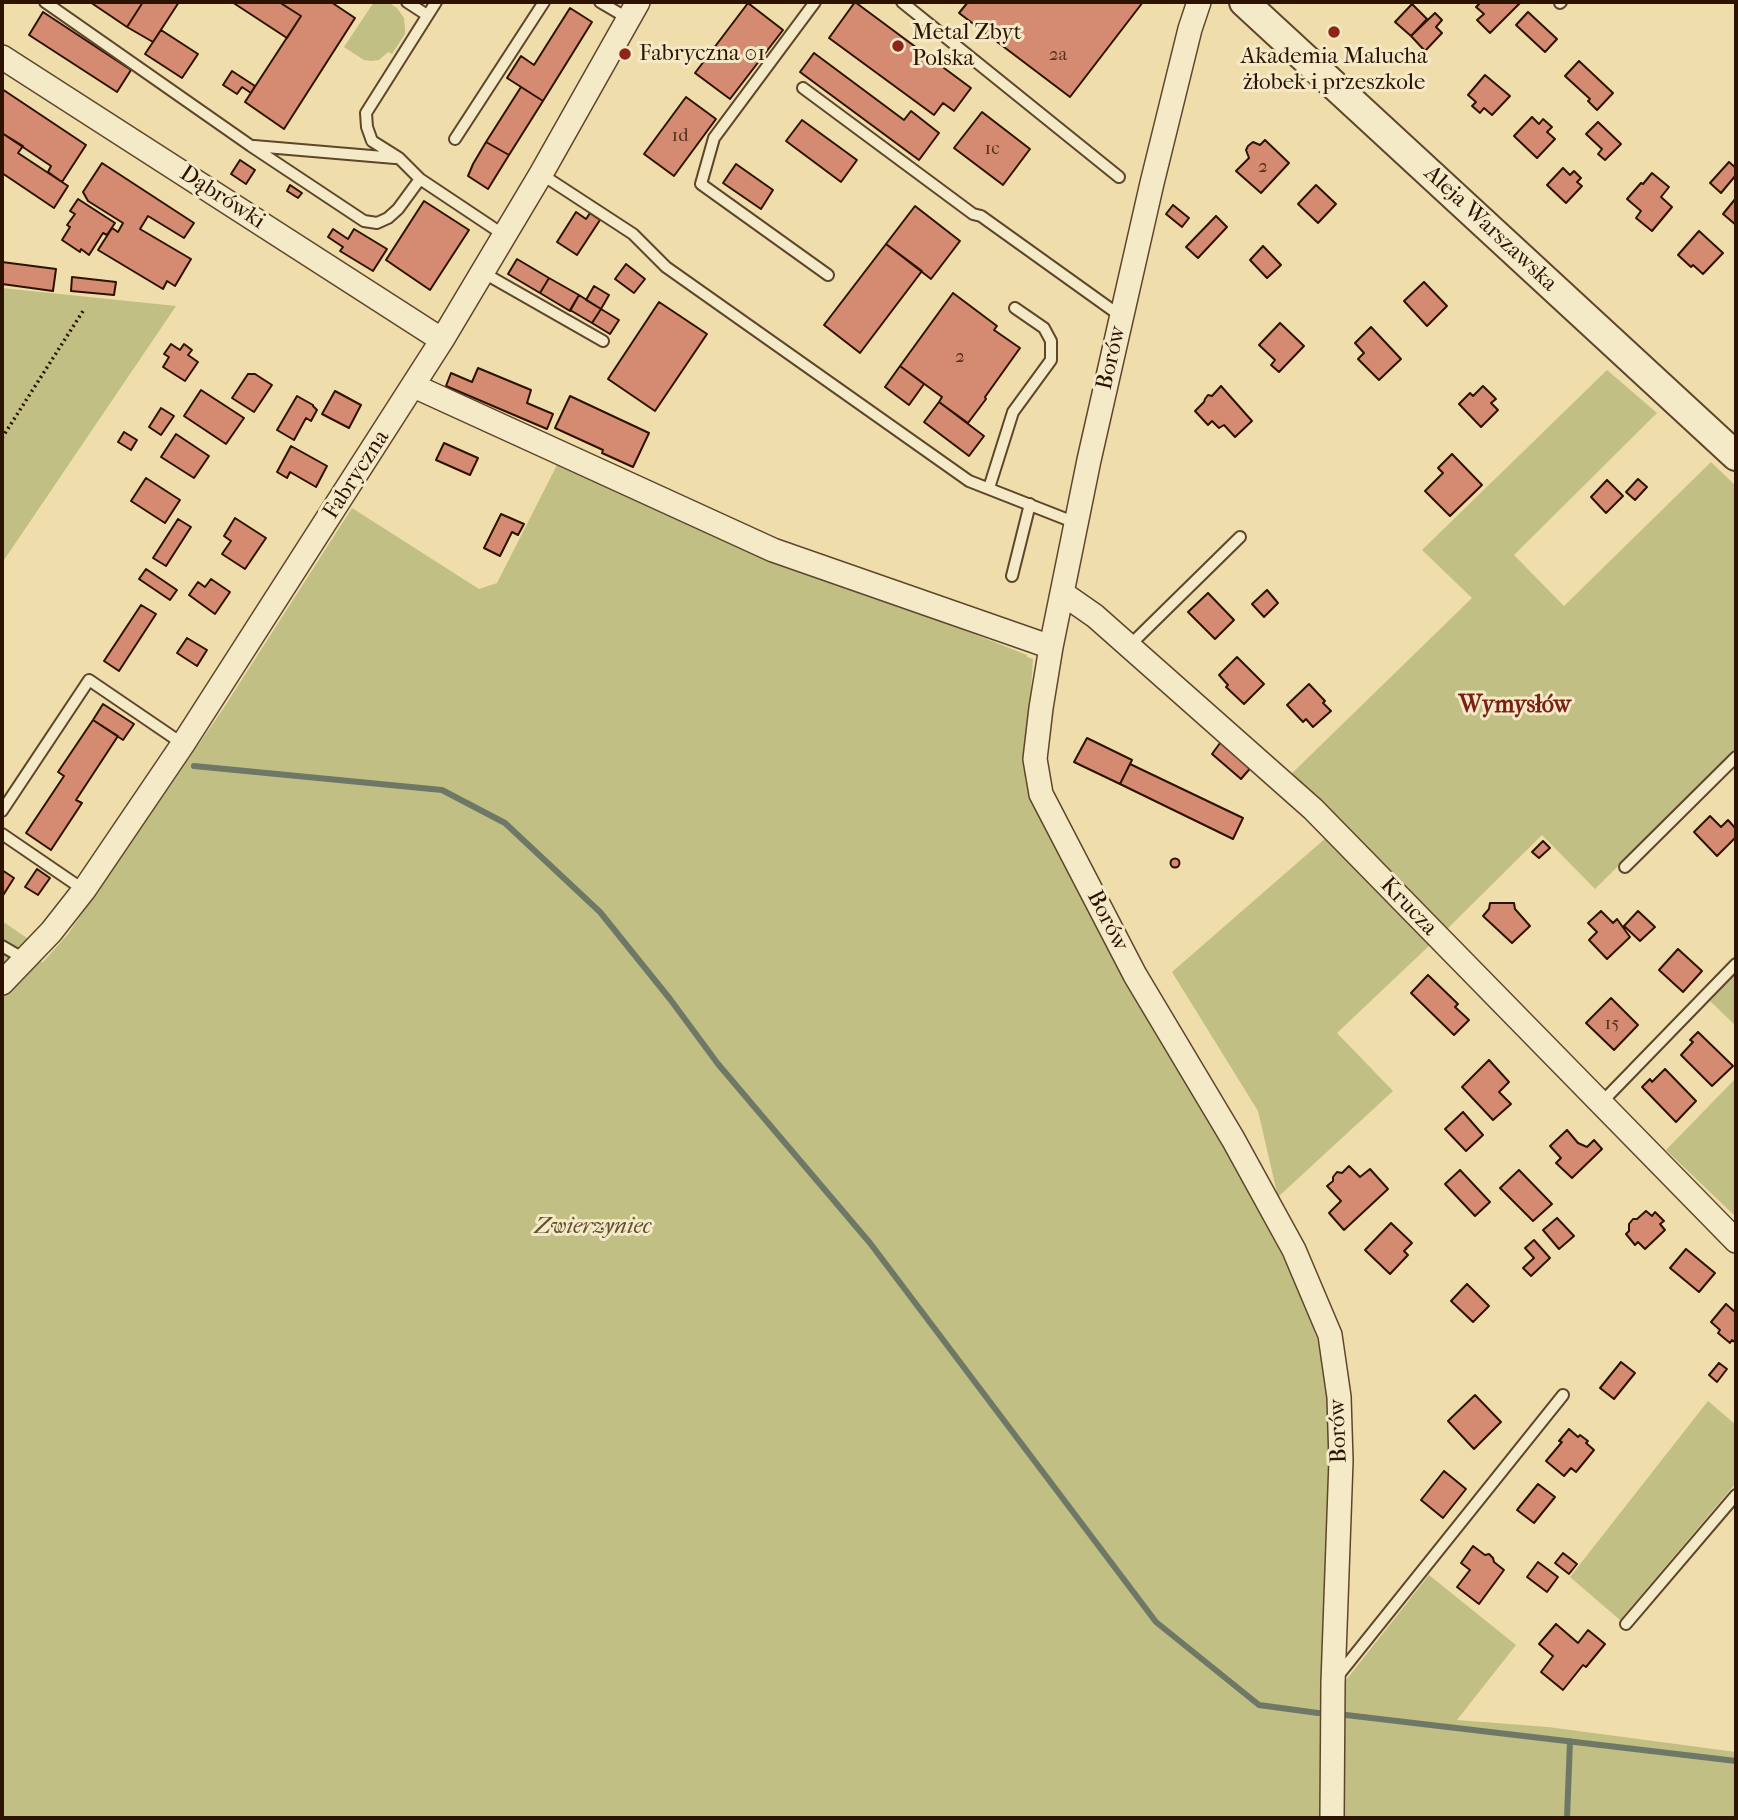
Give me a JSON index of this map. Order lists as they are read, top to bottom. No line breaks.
{"streets":{"street":["Dąbrówki","Aleja Warszawska","Borów","Fabryczna","Krucza"]},"crossings":[["Dąbrówki","Fabryczna"],["Borów","Krucza"]],"districts":["Wymysłów"],"parks":["Zwierzyniec"],"places":["Akademia Malucha żłobek i przeszkole","Metal Zbyt Polska","Fabryczna 01"],"house_numbers":["2a","1d","1c","2","2","15"]}
